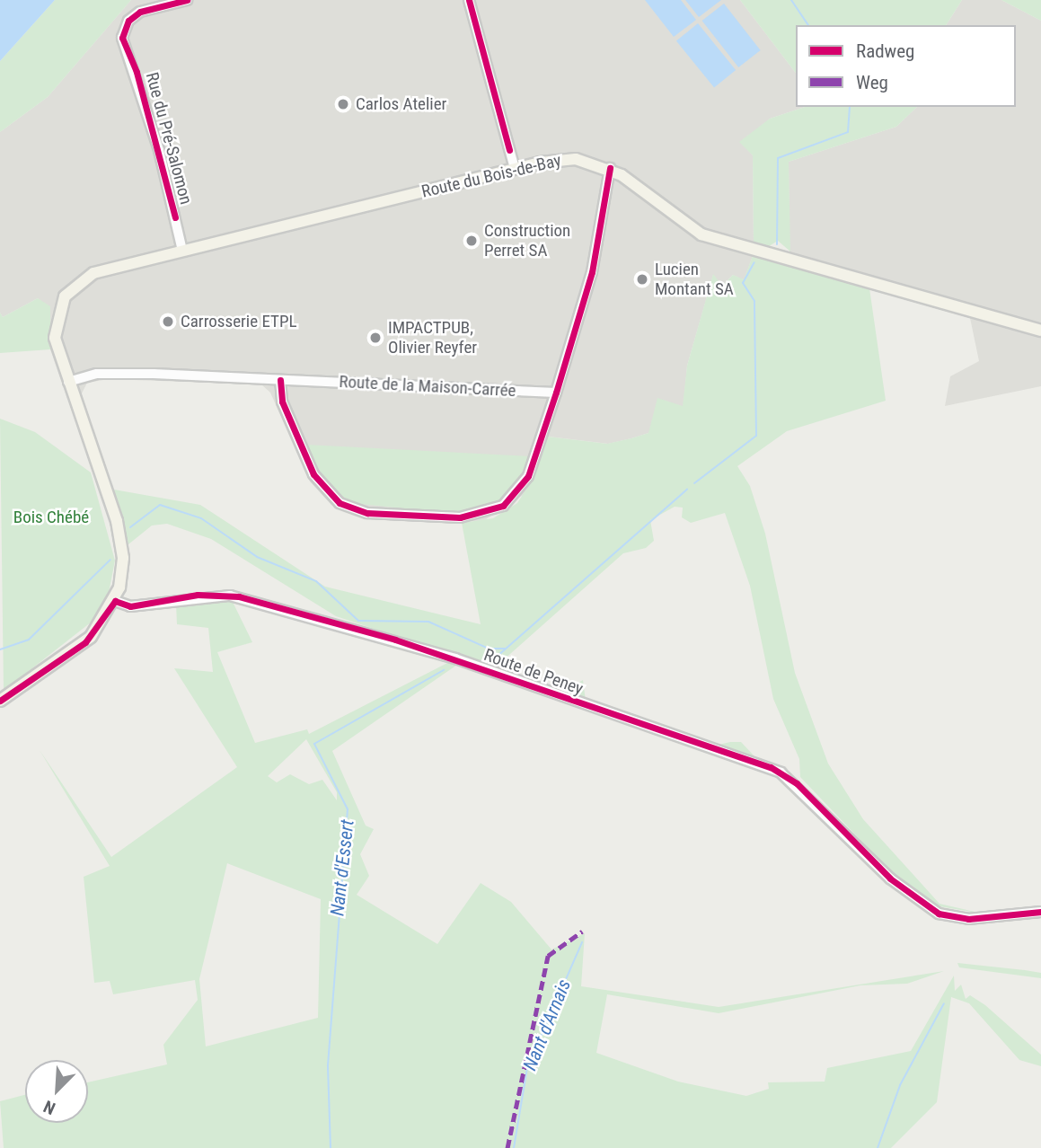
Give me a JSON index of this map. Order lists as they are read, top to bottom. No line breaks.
{"streets":{"main road":["Route du Bois-de-Bay"],"street":["Rue du Pré-Salomon","Route de la Maison-Carrée","Route de Peney"]},"crossings":[["Rue du Pré-Salomon","Route du Bois-de-Bay"],["Route du Bois-de-Bay","Route de la Maison-Carrée"],["Route du Bois-de-Bay","Route de Peney"]],"water":["Nant d'Essert","Nant d'Arnais"],"parks":["Bois Chébé"],"places":["Carlos Atelier","Construction Perret SA","Lucien Montant SA","Carrosserie ETPL","IMPACTPUB, Olivier Reyfer"],"legend":["Radweg","Weg"],"north":"bottom left"}
